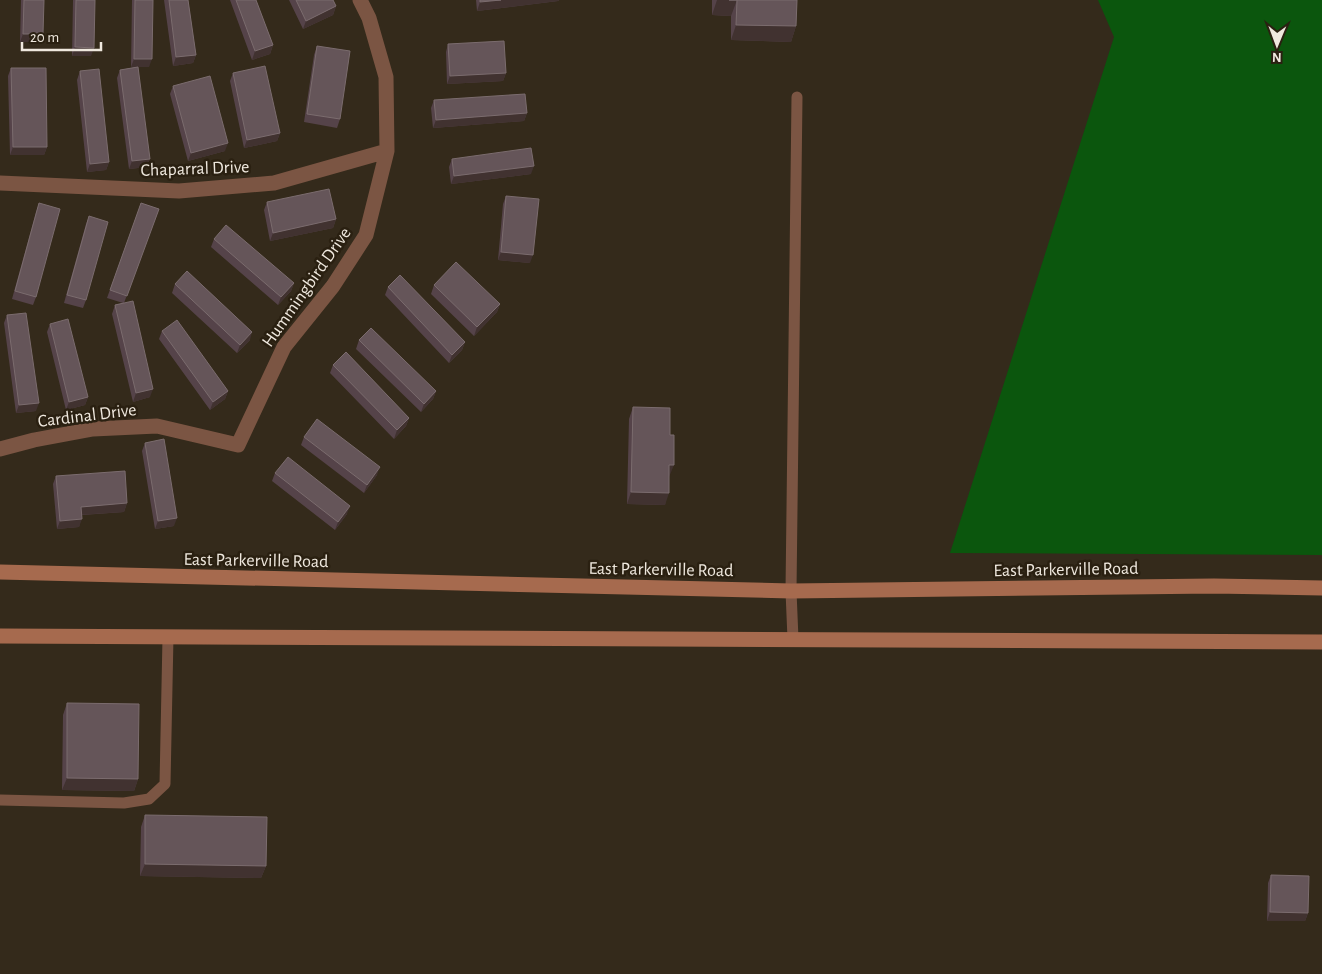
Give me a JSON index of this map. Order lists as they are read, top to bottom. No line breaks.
{"streets":{"main road":["East Parkerville Road"],"street":["Chaparral Drive","Hummingbird Drive","Cardinal Drive"]},"crossings":[["Chaparral Drive","Hummingbird Drive"],["Hummingbird Drive","Cardinal Drive"]],"scale_bar":"20 m","north":"bottom"}
